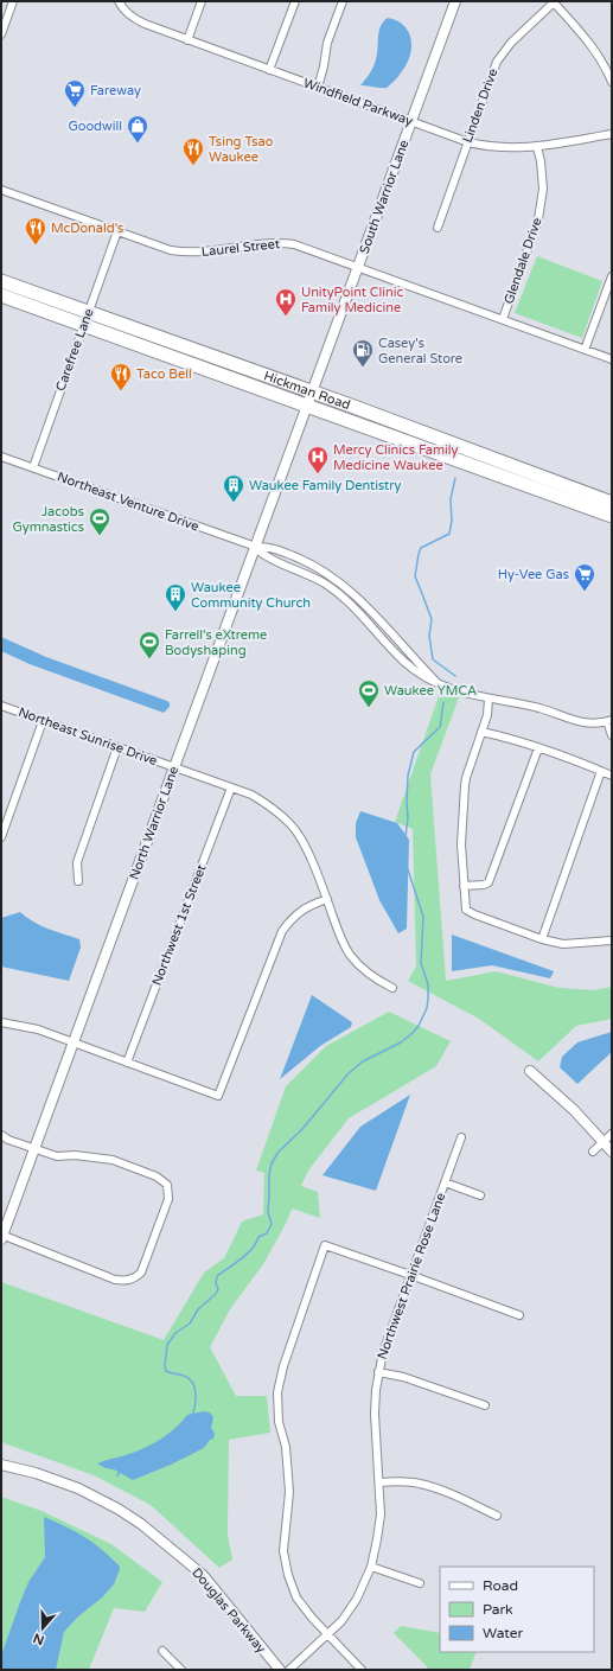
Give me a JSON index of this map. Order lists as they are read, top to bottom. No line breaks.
{"streets":{"highway":["Hickman Road"],"street":["Windfield Parkway","Linden Drive","South Warrior Lane","Laurel Street","Glendale Drive","Carefree Lane","Northeast Venture Drive","Northeast Sunrise Drive","North Warrior Lane","Northwest 1st Street","Northwest Prairie Rose Lane","Douglas Parkway"]},"crossings":[["Windfield Parkway","Linden Drive"],["Windfield Parkway","South Warrior Lane"],["Windfield Parkway","Glendale Drive"],["South Warrior Lane","Laurel Street"],["South Warrior Lane","Hickman Road"],["South Warrior Lane","North Warrior Lane"],["Laurel Street","Glendale Drive"],["Laurel Street","Carefree Lane"],["Carefree Lane","Hickman Road"],["Carefree Lane","Northeast Venture Drive"],["Hickman Road","North Warrior Lane"],["Northeast Venture Drive","North Warrior Lane"],["Northeast Sunrise Drive","North Warrior Lane"],["Northeast Sunrise Drive","Northwest 1st Street"]],"places":{"supermarket":["Fareway","Hy-Vee Gas"],"shop":["Goodwill"],"restaurant":["Tsing Tsao Waukee","McDonald's","Taco Bell"],"hospital":["UnityPoint Clinic Family Medicine","Mercy Clinics Family Medicine Waukee"],"fuel station":["Casey's General Store"],"building":["Waukee Family Dentistry","Waukee Community Church"],"sports":["Jacobs Gymnastics","Farrell's eXtreme Bodyshaping","Waukee YMCA"]},"legend":["Road","Park","Water"],"north":"bottom"}
